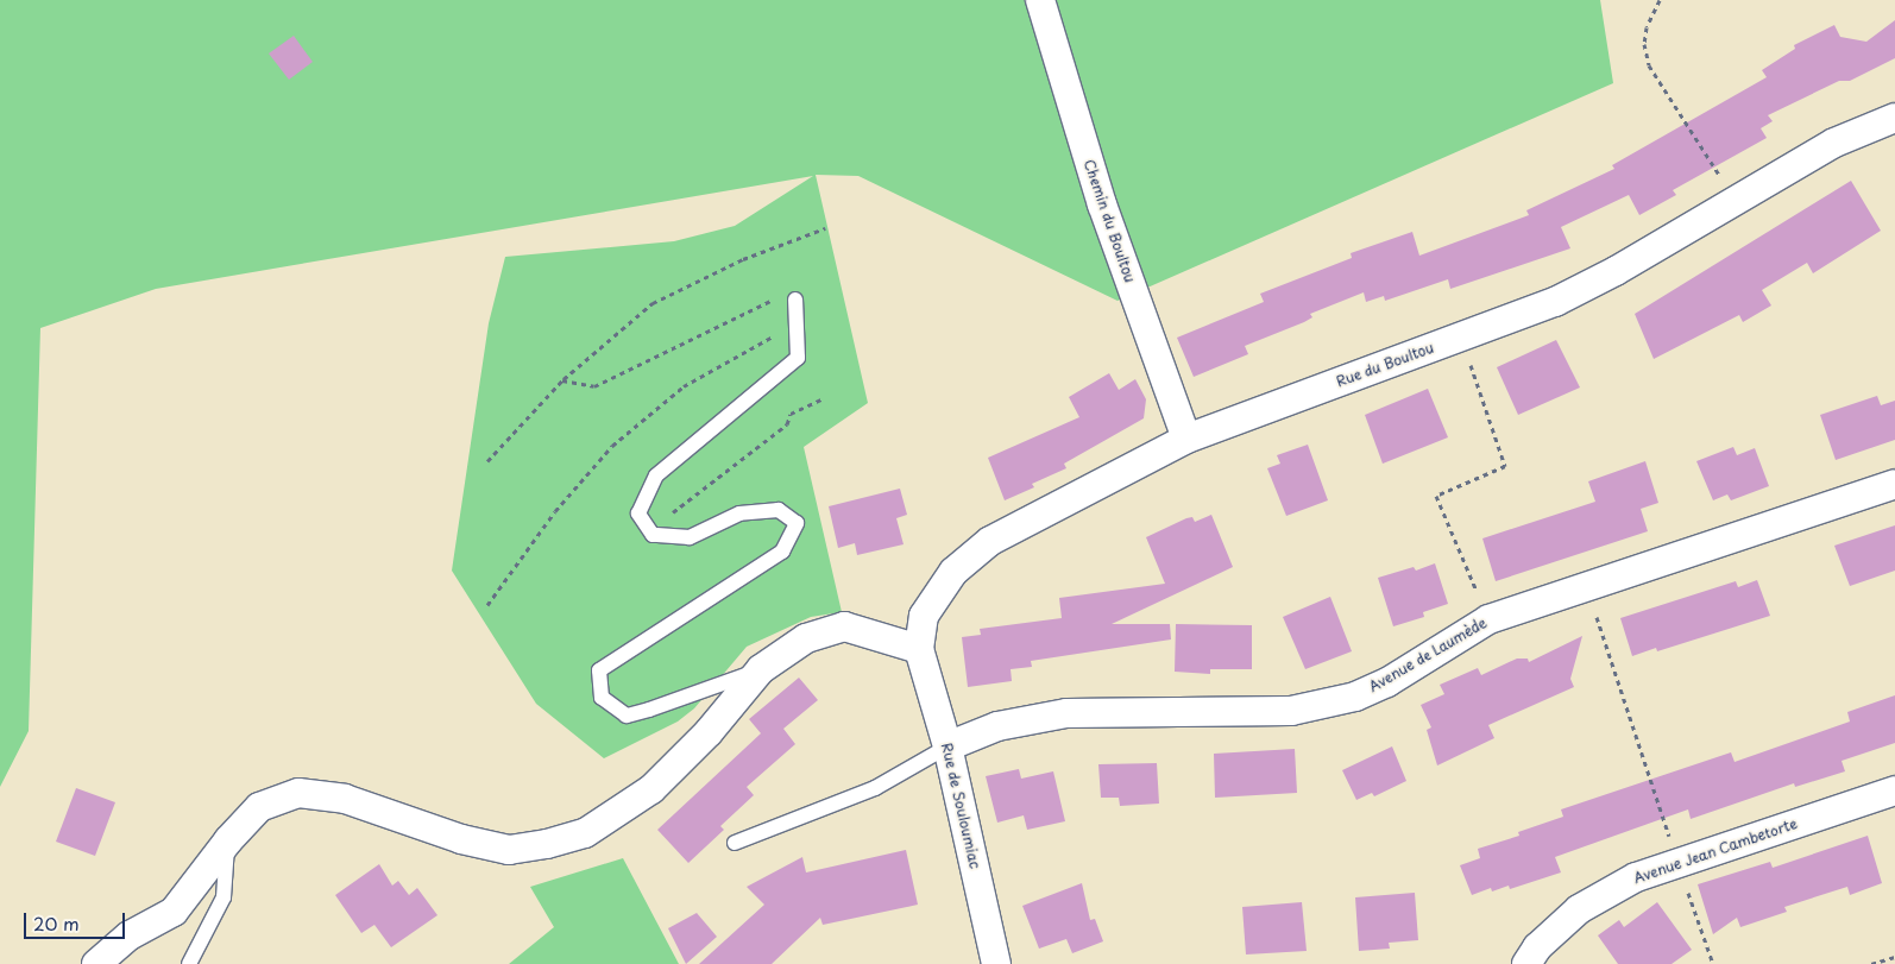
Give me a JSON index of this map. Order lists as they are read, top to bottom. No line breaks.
{"streets":{"street":["Chemin du Boultou","Rue du Boultou","Avenue de Laumède","Rue de Souloumiac","Avenue Jean Cambetorte"]},"crossings":[["Chemin du Boultou","Rue du Boultou"],["Rue du Boultou","Rue de Souloumiac"],["Avenue de Laumède","Rue de Souloumiac"]],"scale_bar":"20 m"}
